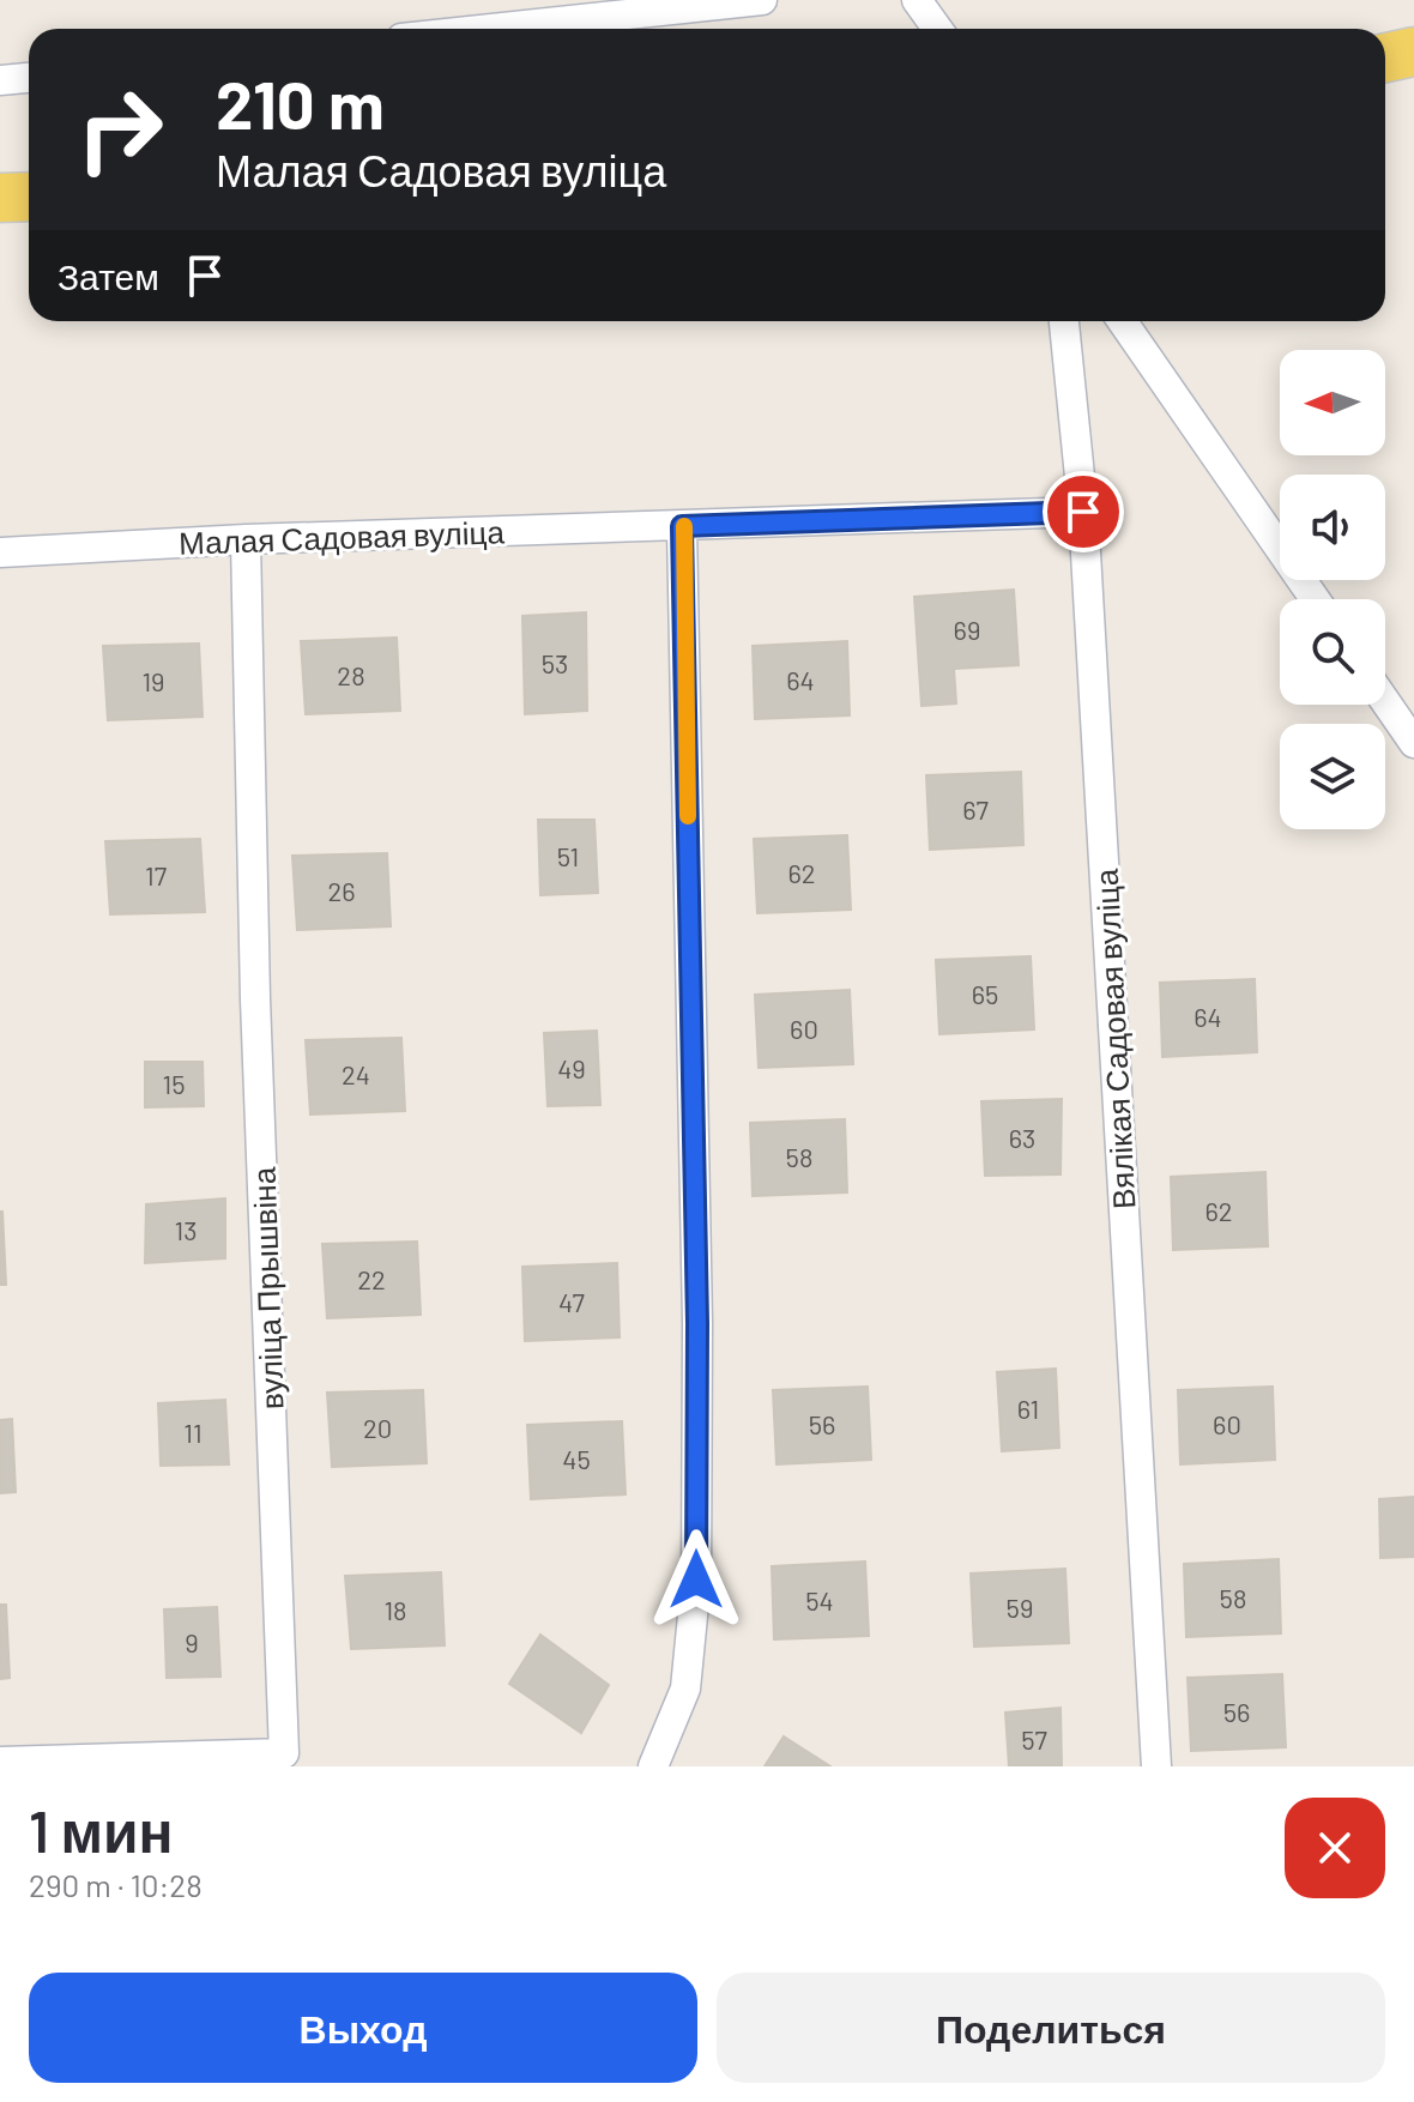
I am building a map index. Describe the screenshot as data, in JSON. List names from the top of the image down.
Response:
{
  "streets": {
    "street": ["Малая Садовая вуліца", "Вялікая Садовая вуліца", "вуліца Прышвіна"]
  },
  "crossings": [
    ["Малая Садовая вуліца", "Вялікая Садовая вуліца"],
    ["Малая Садовая вуліца", "вуліца Прышвіна"]
  ],
  "house_numbers": [
    "69",
    "53",
    "28",
    "64",
    "19",
    "67",
    "51",
    "62",
    "17",
    "26",
    "65",
    "64",
    "60",
    "49",
    "24",
    "15",
    "63",
    "58",
    "62",
    "13",
    "22",
    "47",
    "61",
    "56",
    "60",
    "20",
    "11",
    "45",
    "58",
    "54",
    "59",
    "18",
    "9",
    "56",
    "57"
  ],
  "north": "left",
  "page": {
    "turn": ["210 m", "Малая Садовая вуліца"],
    "then": "Затем",
    "heading": ["1 мин", "290 m · 10:28"],
    "buttons": ["Выход", "Поделиться"]
  }
}
